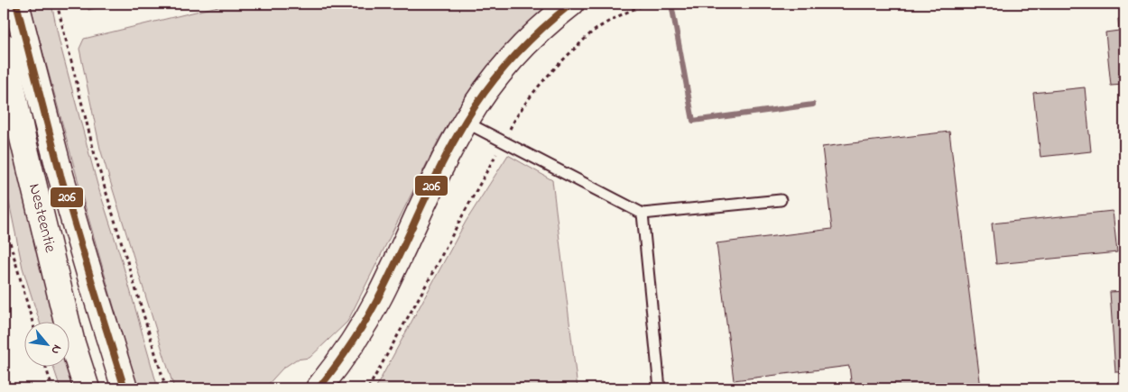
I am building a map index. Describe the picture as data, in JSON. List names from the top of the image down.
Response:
{
  "streets": {
    "main road": ["Nesteentie"]
  },
  "lines": ["transit line 206"],
  "north": "bottom right"
}
